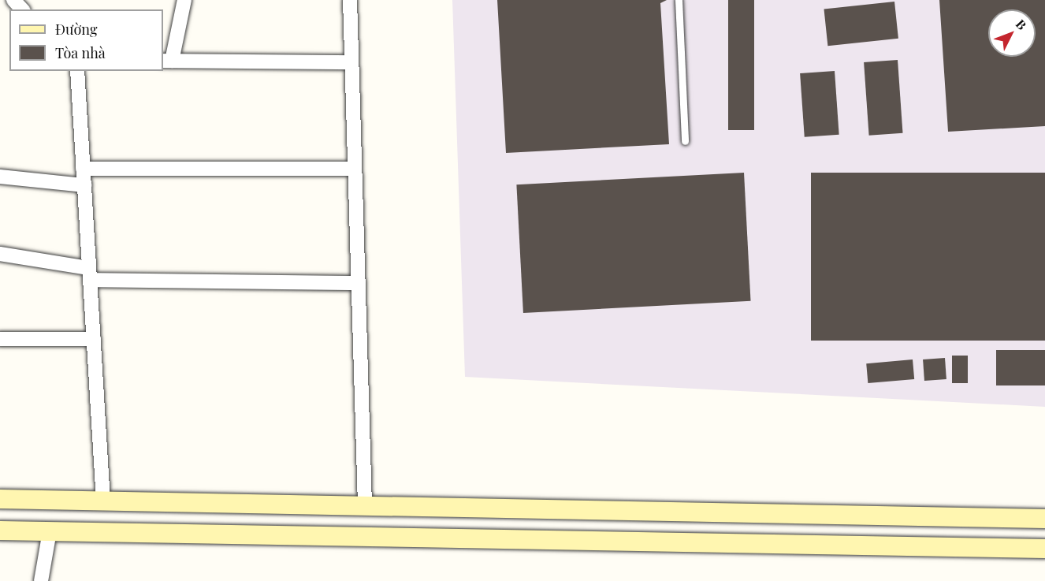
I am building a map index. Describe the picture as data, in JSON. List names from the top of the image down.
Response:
{
  "legend": ["Đường", "Tòa nhà"],
  "north": "top right"
}
